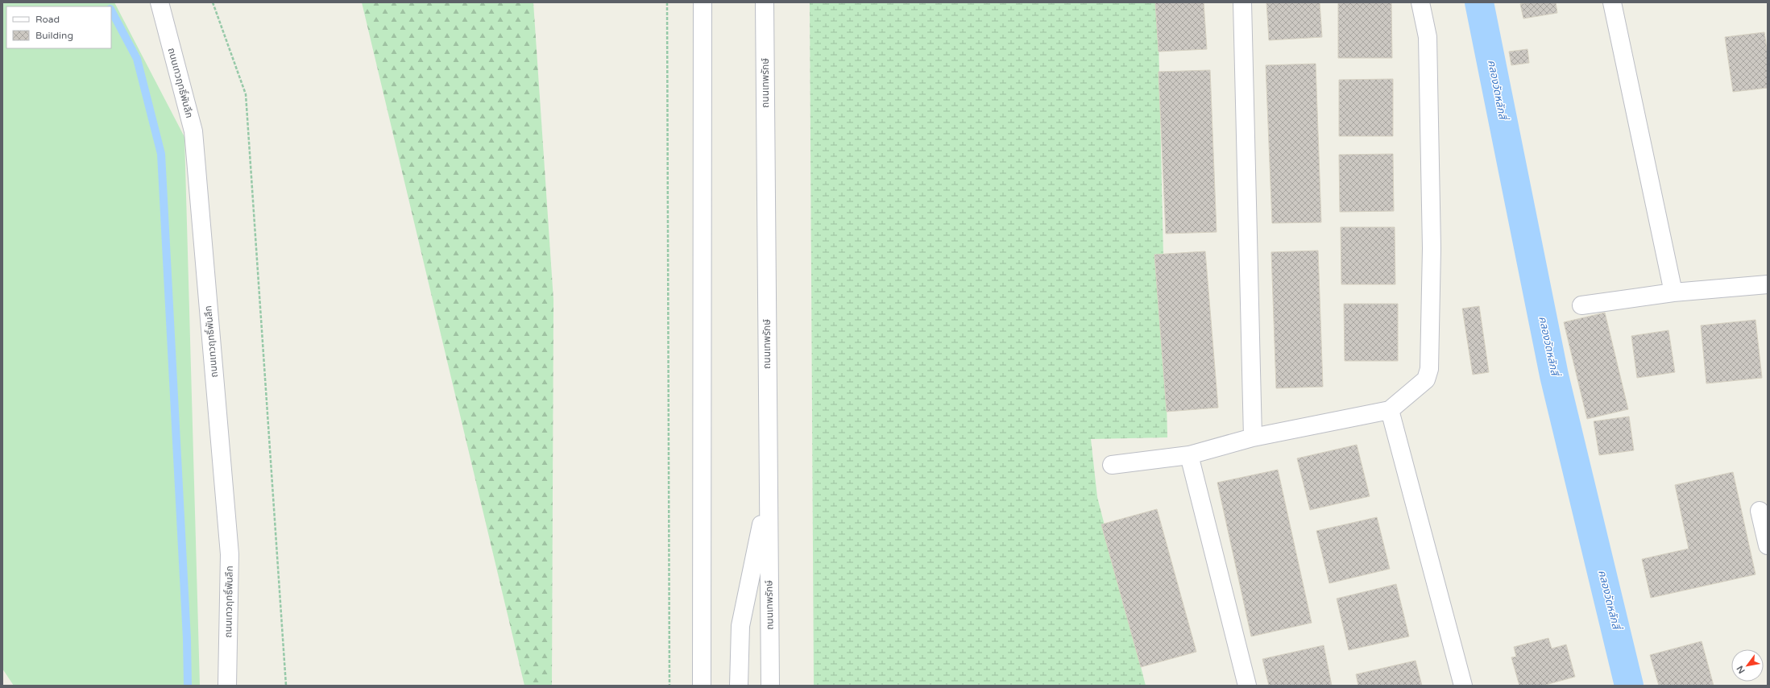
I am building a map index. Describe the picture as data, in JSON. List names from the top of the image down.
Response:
{
  "streets": {
    "street": ["ถนนเทวฤทธิ์พันลึก", "ถนนเทพรักษ์"]
  },
  "water": ["คลองวัดหลักสี่"],
  "legend": ["Road", "Building"],
  "north": "bottom left"
}
